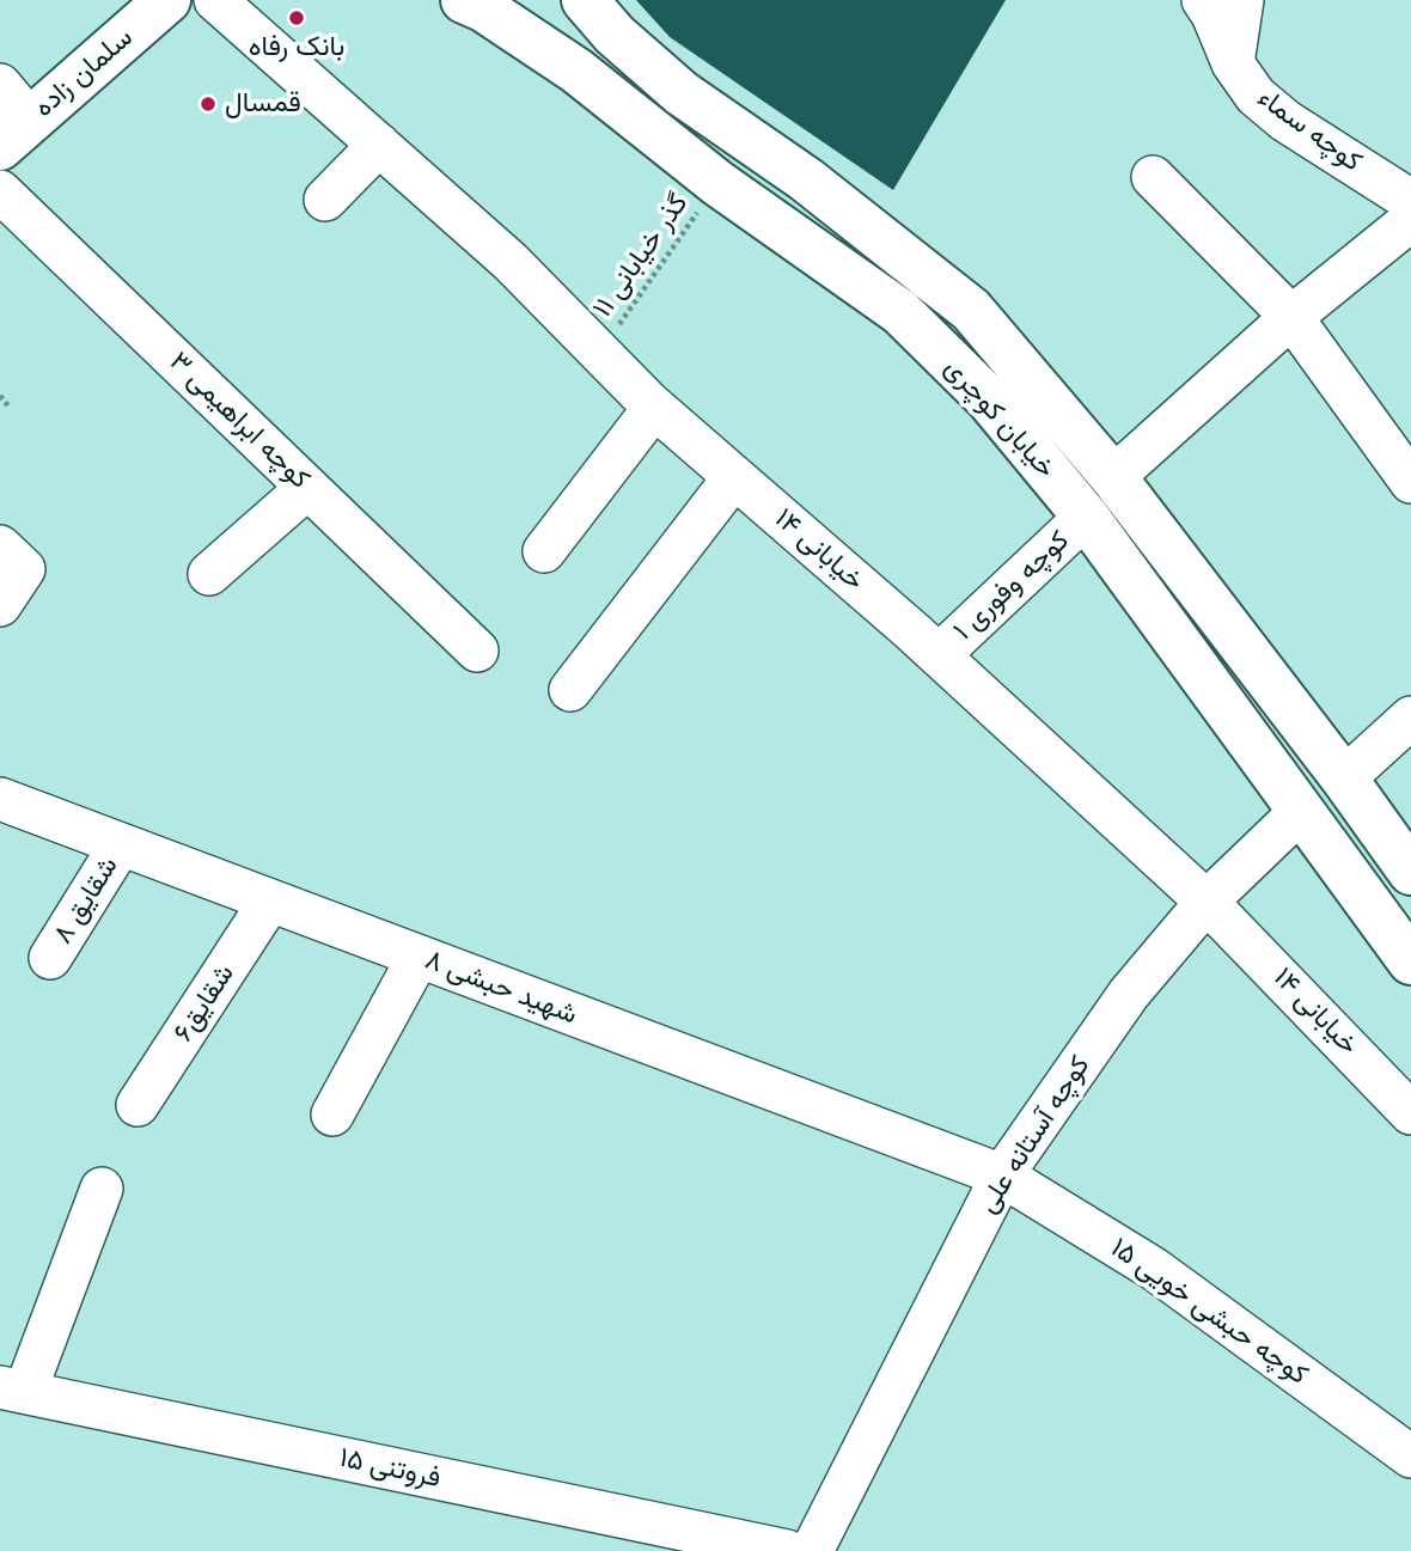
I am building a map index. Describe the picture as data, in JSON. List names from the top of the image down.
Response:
{
  "streets": {
    "main road": ["سلمان زاده", "خیابان کوچری"],
    "street": [
      "کوچه سماء",
      "کوچه ابراهیمی ۳",
      "خیابانی ۱۴",
      "کوچه وفوری ۱",
      "شقایق ۸",
      "شهید حبشی ۸",
      "شقایق۶",
      "کوچه آستانه علی",
      "کوچه حبشی خویی ۱۵",
      "فروتنی ۱۵"
    ],
    "path": ["گذر خیابانی ۱۱"]
  },
  "crossings": [
    ["گذر خیابانی ۱۱", "خیابان کوچری"],
    ["گذر خیابانی ۱۱", "خیابانی ۱۴"],
    ["خیابان کوچری", "کوچه وفوری ۱"],
    ["خیابان کوچری", "کوچه آستانه علی"],
    ["خیابانی ۱۴", "کوچه وفوری ۱"],
    ["خیابانی ۱۴", "کوچه آستانه علی"],
    ["شقایق ۸", "شهید حبشی ۸"],
    ["شهید حبشی ۸", "شقایق۶"],
    ["شهید حبشی ۸", "کوچه آستانه علی"],
    ["شهید حبشی ۸", "کوچه حبشی خویی ۱۵"],
    ["کوچه آستانه علی", "کوچه حبشی خویی ۱۵"],
    ["کوچه آستانه علی", "فروتنی ۱۵"]
  ],
  "places": ["بانک رفاه", "قمسال"]
}
